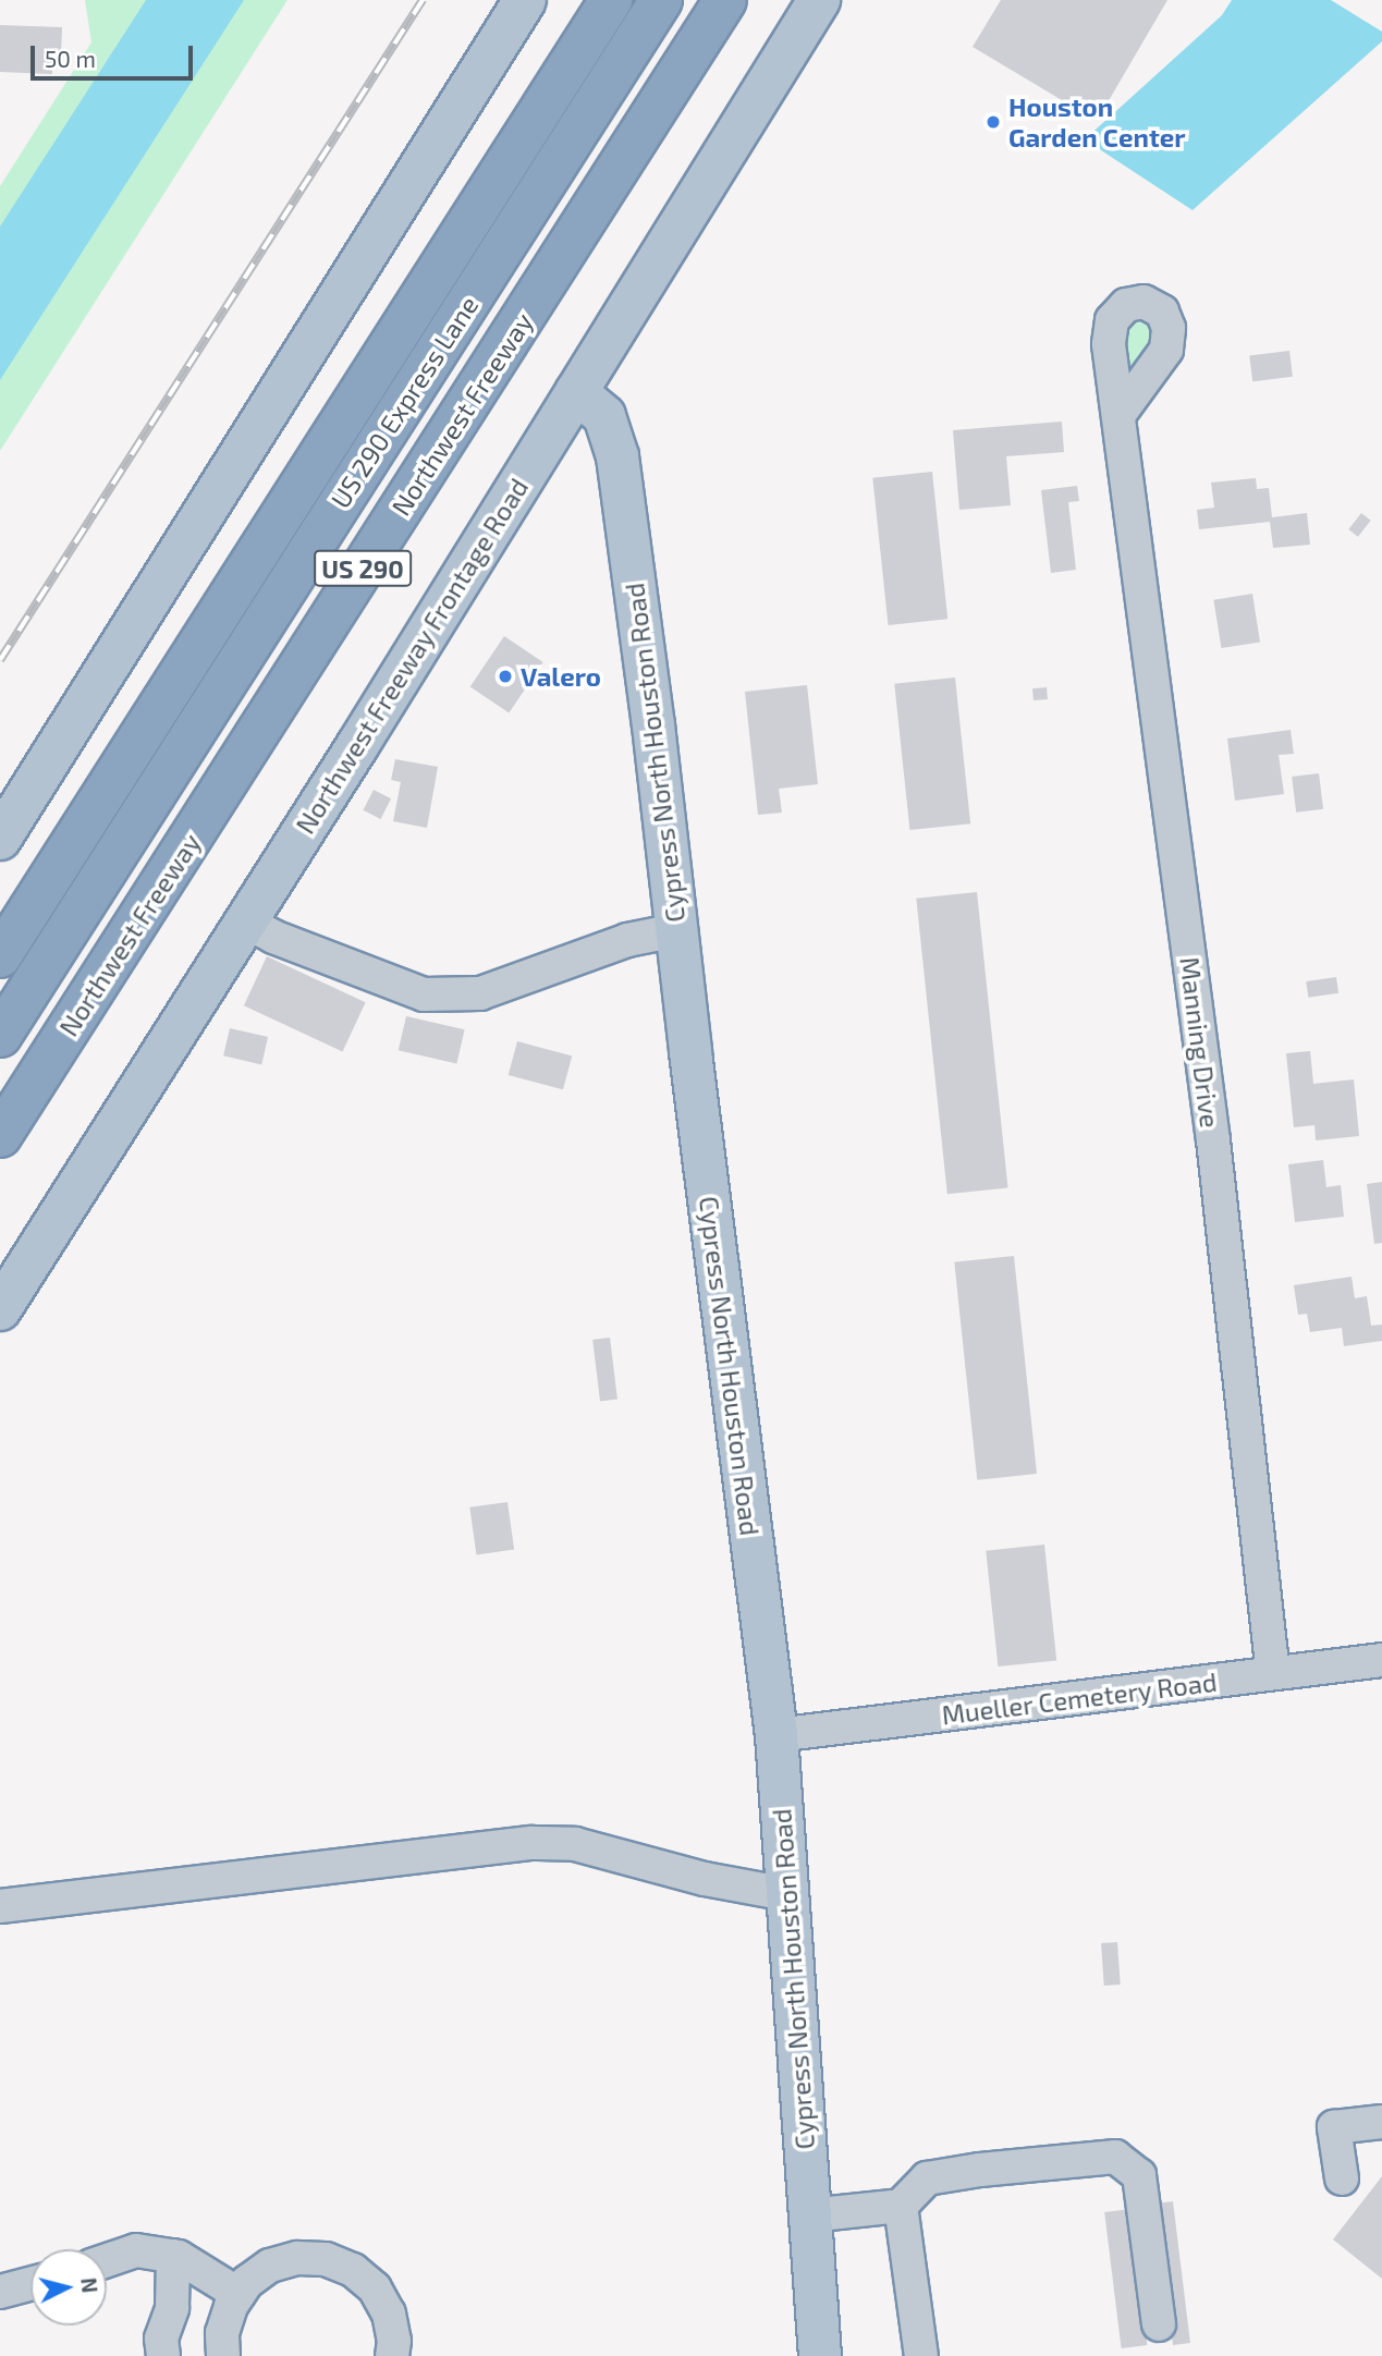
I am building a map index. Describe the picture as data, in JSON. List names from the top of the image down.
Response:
{
  "streets": {
    "highway": ["US 290 Express Lane", "Northwest Freeway", "US 290"],
    "main road": ["Northwest Freeway Frontage Road", "Cypress North Houston Road"],
    "street": ["Manning Drive", "Mueller Cemetery Road"]
  },
  "crossings": [
    ["Northwest Freeway Frontage Road", "Cypress North Houston Road"],
    ["Cypress North Houston Road", "Mueller Cemetery Road"],
    ["Manning Drive", "Mueller Cemetery Road"]
  ],
  "places": ["Houston Garden Center", "Valero"],
  "scale_bar": "50 m",
  "north": "right"
}
